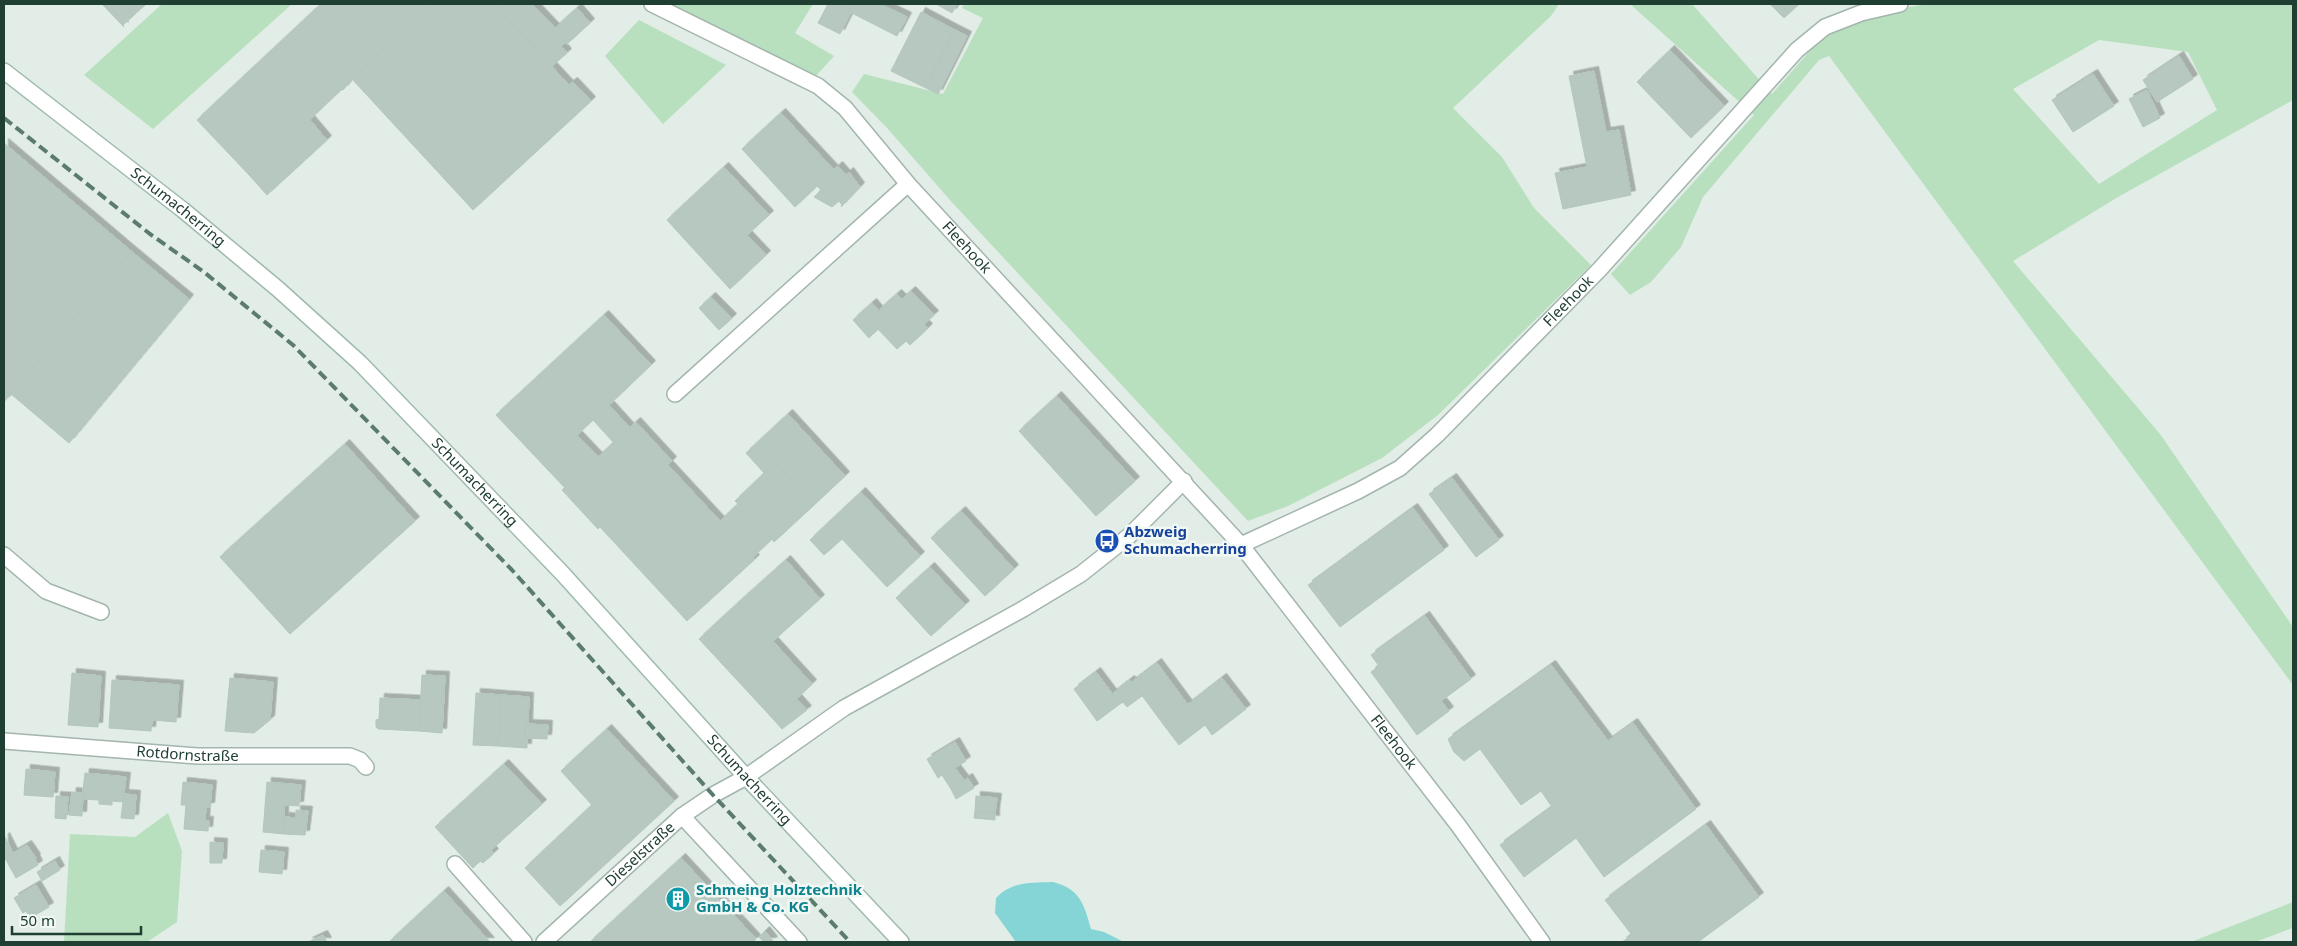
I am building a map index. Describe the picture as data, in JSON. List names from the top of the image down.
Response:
{
  "streets": {
    "street": [
      "Schumacherring",
      "Fleehook",
      "Rotdornstraße",
      "Dieselstraße"
    ]
  },
  "crossings": [
    ["Schumacherring", "Dieselstraße"],
    ["Fleehook", "Dieselstraße"]
  ],
  "places": {
    "bus stop": ["Abzweig Schumacherring"],
    "building": ["Schmeing Holztechnik GmbH & Co. KG"]
  },
  "scale_bar": "50 m"
}
